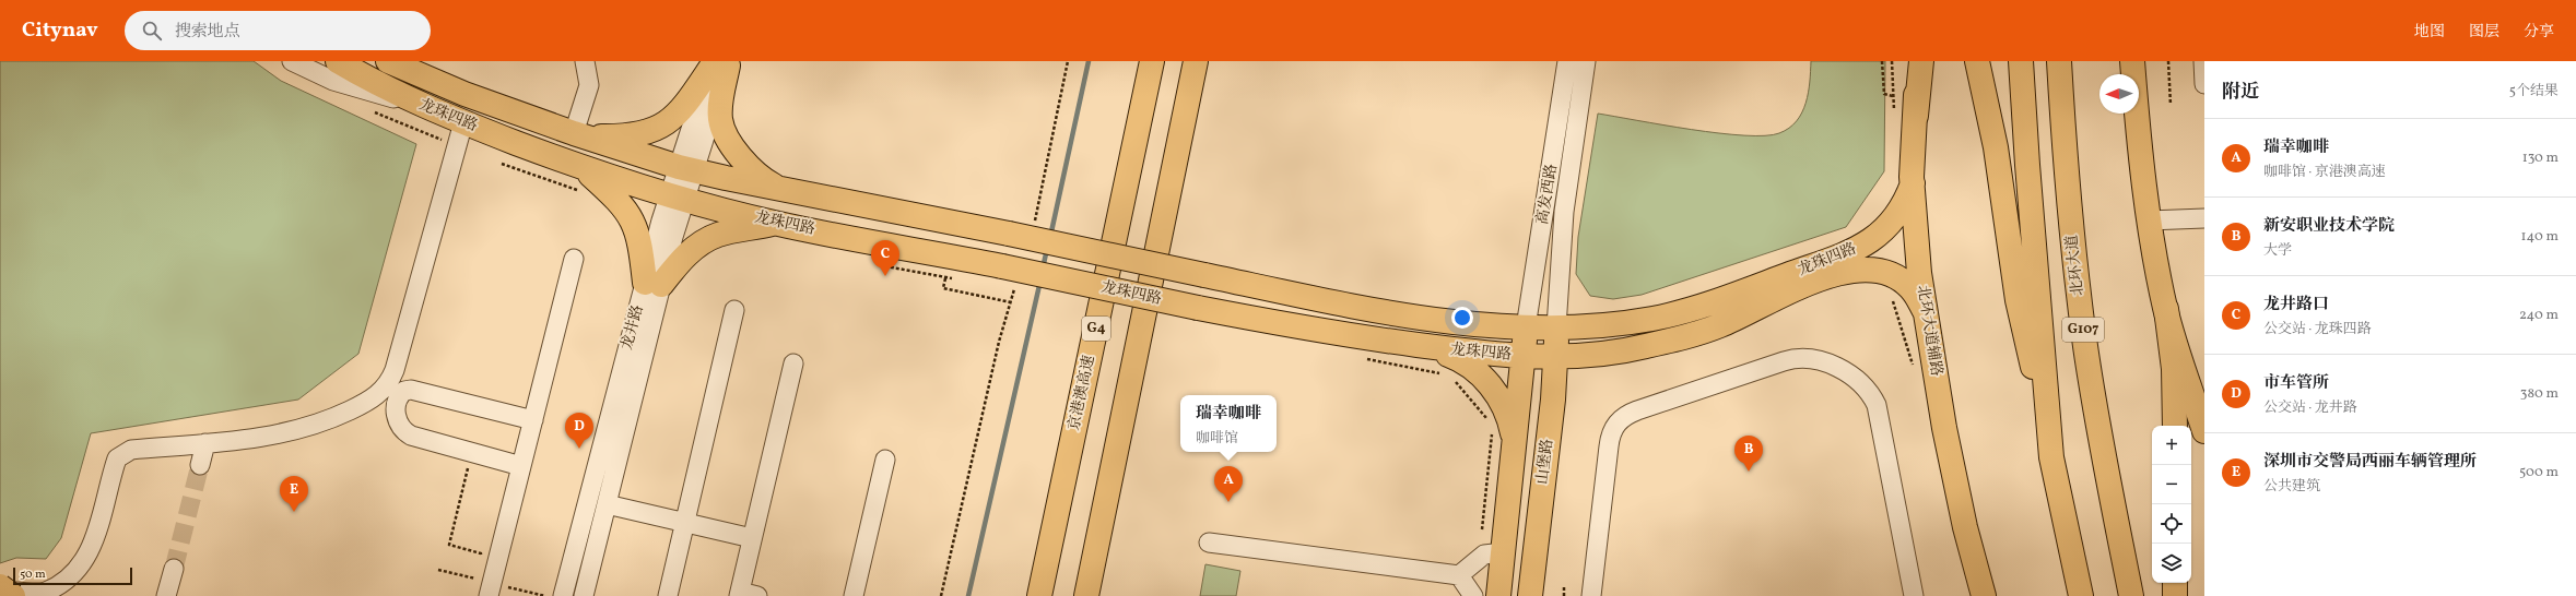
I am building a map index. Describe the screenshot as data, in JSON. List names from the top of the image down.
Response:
{
  "streets": {
    "main road": [
      "龙珠四路",
      "北环大道",
      "G4",
      "G107",
      "北环大道辅路",
      "京港澳高速",
      "山堡路"
    ],
    "street": ["高发西路", "龙井路"]
  },
  "crossings": [
    ["龙珠四路", "高发西路"],
    ["龙珠四路", "龙井路"],
    ["龙珠四路", "北环大道辅路"],
    ["龙珠四路", "山堡路"],
    ["高发西路", "山堡路"]
  ],
  "scale_bar": "50 m",
  "north": "left",
  "page": {
    "header": "Citynav",
    "search": "搜索地点",
    "nav": ["地图", "图层", "分享"],
    "heading": ["附近", "5个结果"],
    "list": [
      {
        "mark": "A",
        "name": "瑞幸咖啡",
        "note": "咖啡馆 · 京港澳高速",
        "value": "130 m"
      },
      {
        "mark": "B",
        "name": "新安职业技术学院",
        "note": "大学",
        "value": "140 m"
      },
      {
        "mark": "C",
        "name": "龙井路口",
        "note": "公交站 · 龙珠四路",
        "value": "240 m"
      },
      {
        "mark": "D",
        "name": "市车管所",
        "note": "公交站 · 龙井路",
        "value": "380 m"
      },
      {
        "mark": "E",
        "name": "深圳市交警局西丽车辆管理所",
        "note": "公共建筑",
        "value": "500 m"
      }
    ],
    "pins": [
      "C",
      "D",
      "B",
      "A",
      "E"
    ],
    "popup": ["瑞幸咖啡", "咖啡馆"],
    "map_buttons": ["+", "−"],
    "scale": "50 m"
  }
}
